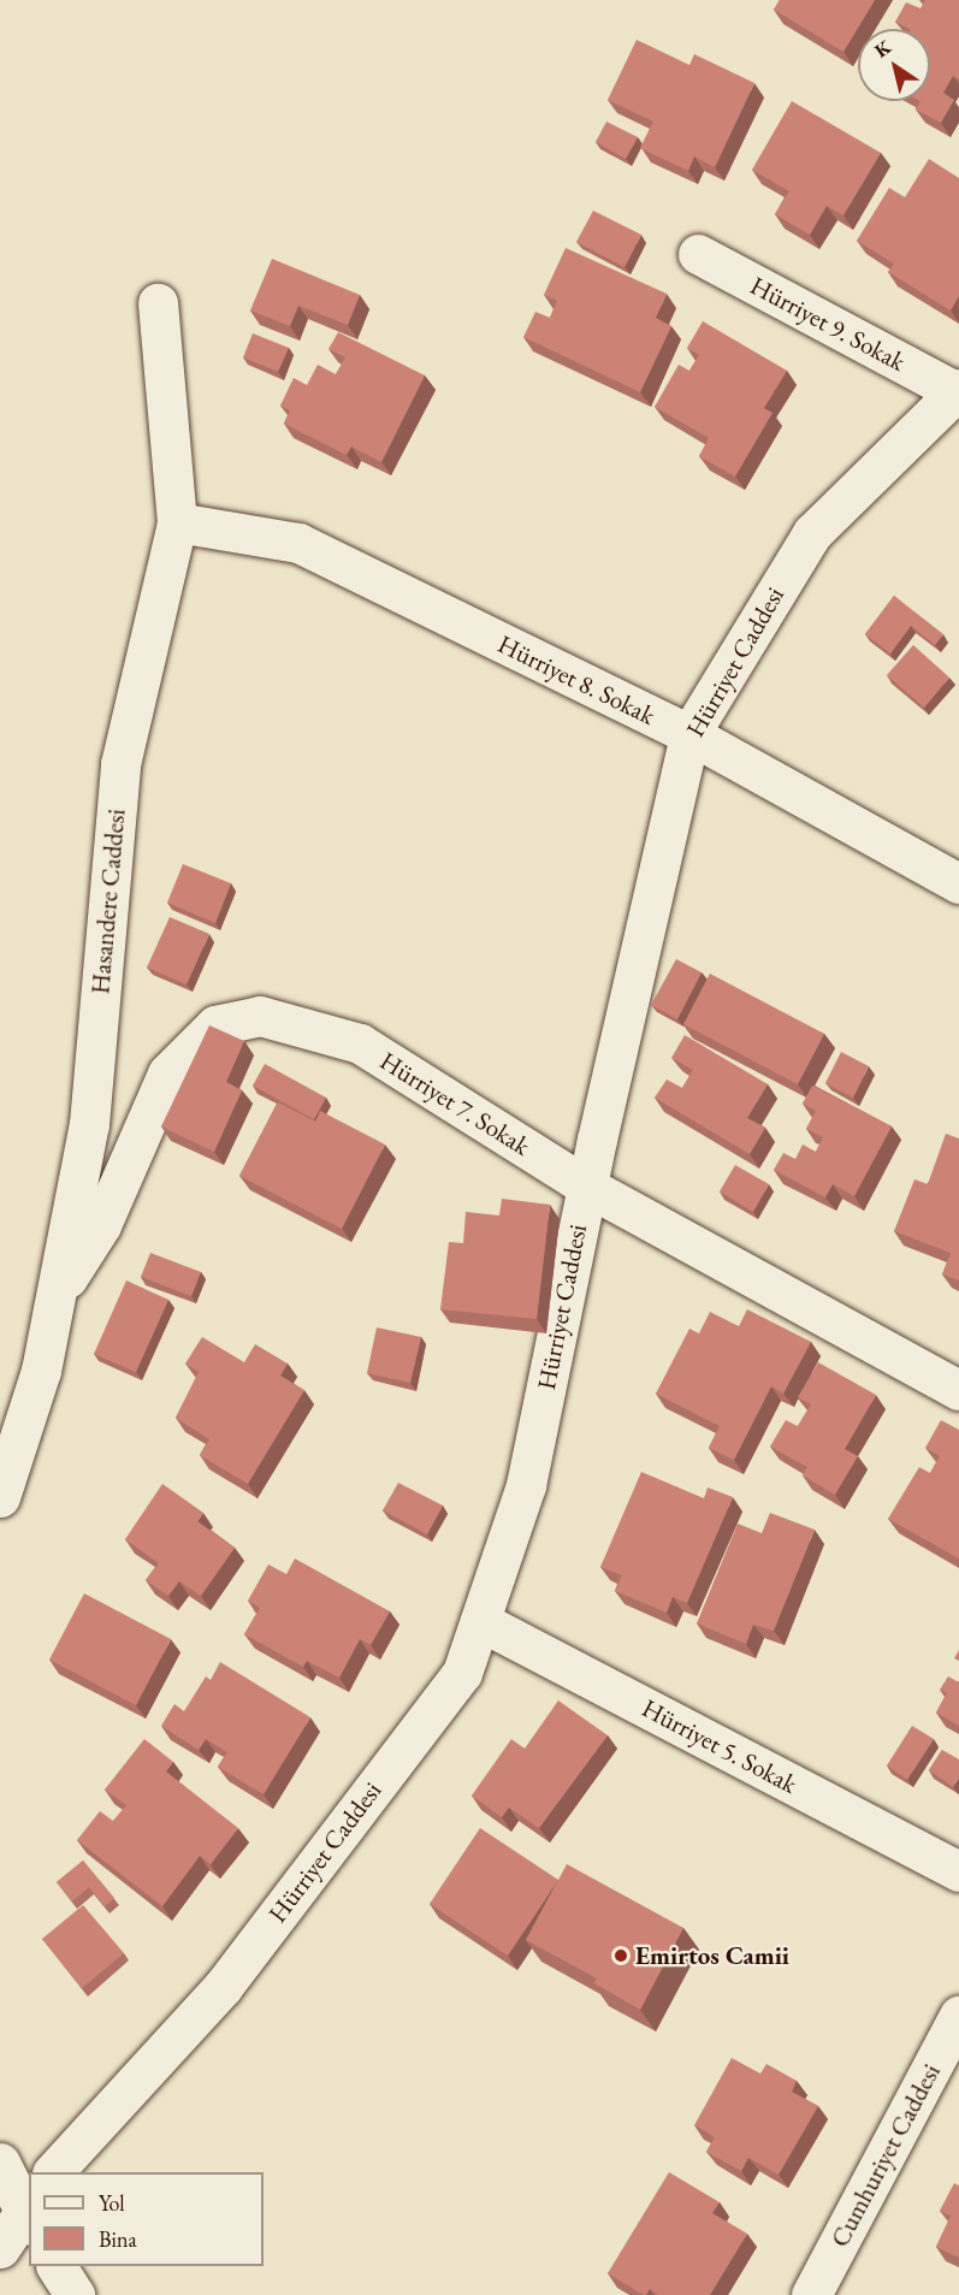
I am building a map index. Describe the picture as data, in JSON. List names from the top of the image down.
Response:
{
  "streets": {
    "street": [
      "Hürriyet 9. Sokak",
      "Hürriyet Caddesi",
      "Hürriyet 8. Sokak",
      "Hasandere Caddesi",
      "Hürriyet 7. Sokak",
      "Hürriyet 5. Sokak",
      "Cumhuriyet Caddesi"
    ]
  },
  "crossings": [
    ["Hürriyet 9. Sokak", "Hürriyet Caddesi"],
    ["Hürriyet Caddesi", "Hürriyet 8. Sokak"],
    ["Hürriyet Caddesi", "Hürriyet 7. Sokak"],
    ["Hürriyet Caddesi", "Hürriyet 5. Sokak"],
    ["Hürriyet 8. Sokak", "Hasandere Caddesi"],
    ["Hasandere Caddesi", "Hürriyet 7. Sokak"]
  ],
  "places": ["Emirtos Camii"],
  "legend": ["Yol", "Bina"],
  "north": "top left"
}
